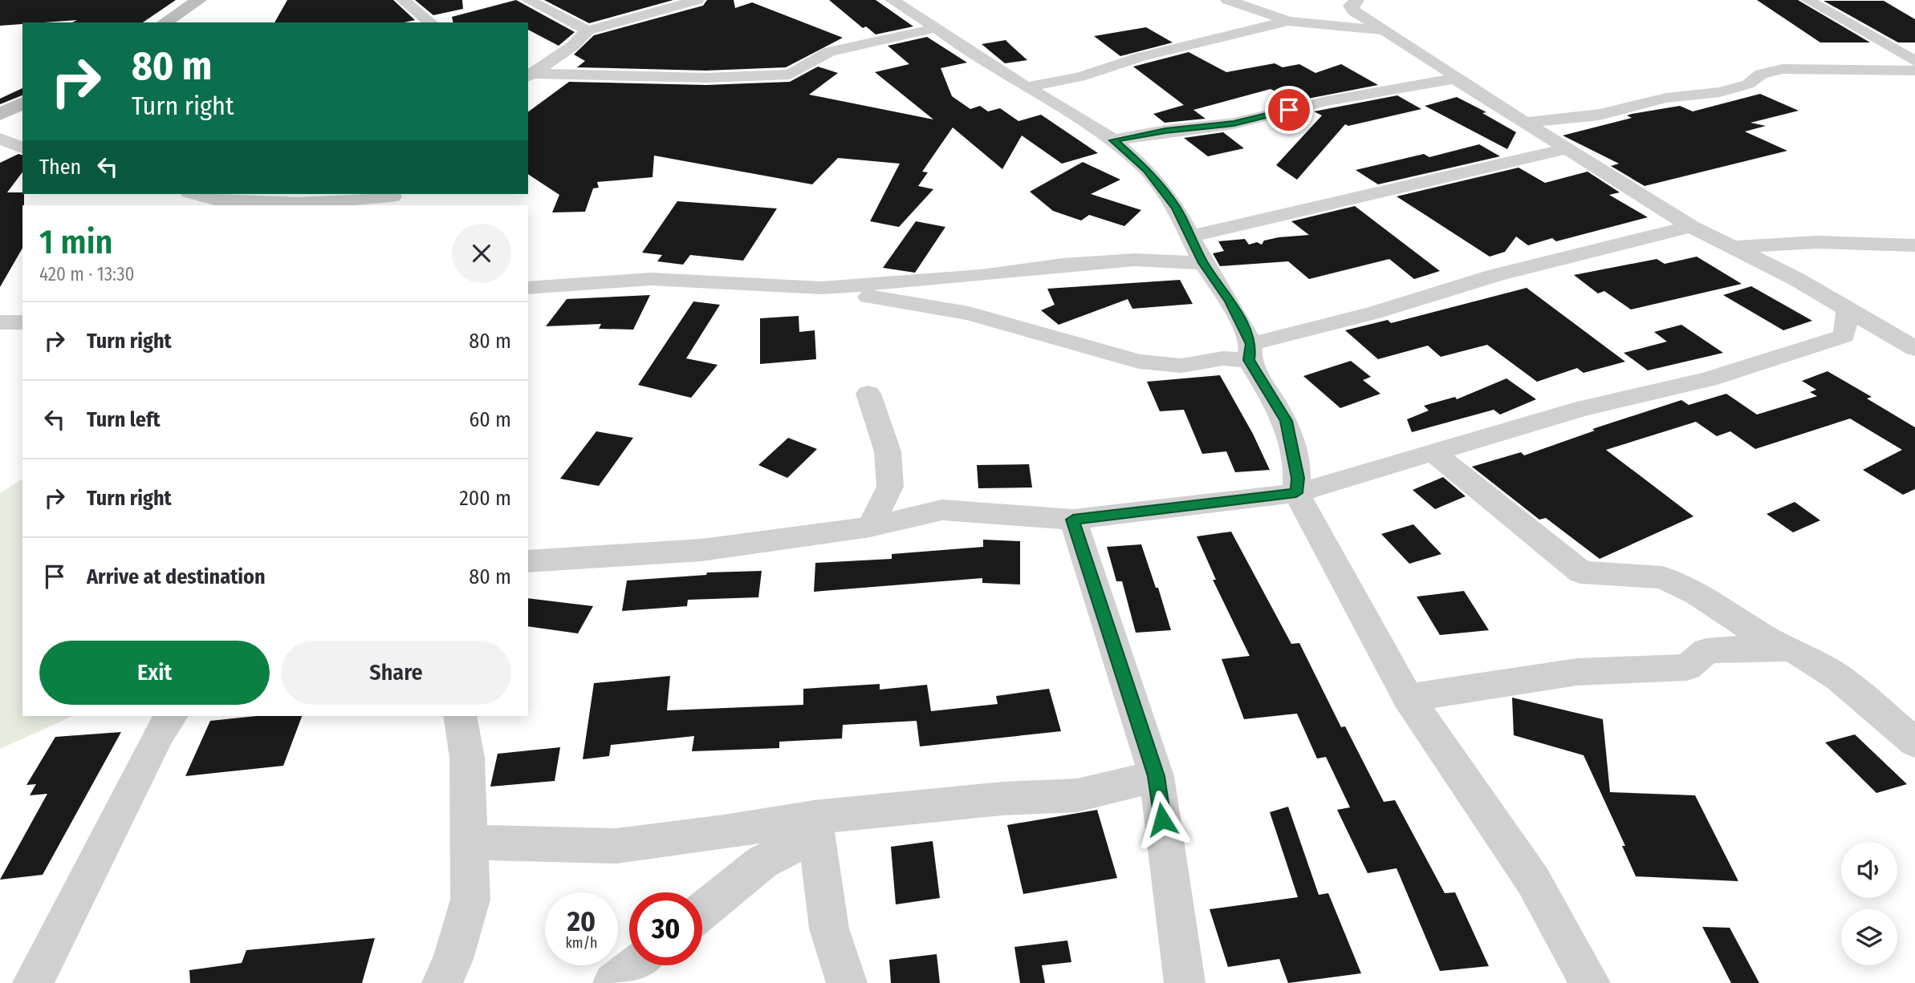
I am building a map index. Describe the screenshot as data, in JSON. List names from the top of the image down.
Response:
{
  "page": {
    "turn": ["80 m", "Turn right"],
    "then": "Then",
    "heading": ["1 min", "420 m · 13:30"],
    "list": [
      {
        "name": "Turn right",
        "value": "80 m"
      },
      {
        "name": "Turn left",
        "value": "60 m"
      },
      {
        "name": "Turn right",
        "value": "200 m"
      },
      {
        "name": "Arrive at destination",
        "value": "80 m"
      }
    ],
    "buttons": ["Exit", "Share"],
    "speed": "20 km/h",
    "limit": "30"
  }
}
